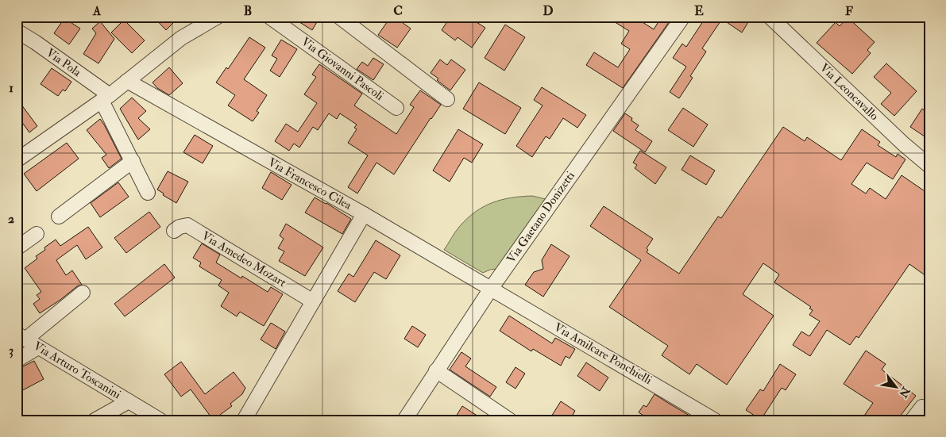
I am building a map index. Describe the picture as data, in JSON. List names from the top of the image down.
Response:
{
  "streets": {
    "street": [
      "Via Pola",
      "Via Giovanni Pascoli",
      "Via Leoncavallo",
      "Via Francesco Cilea",
      "Via Gaetano Donizetti",
      "Via Amedeo Mozart",
      "Via Amilcare Ponchielli",
      "Via Arturo Toscanini"
    ]
  },
  "crossings": [
    ["Via Francesco Cilea", "Via Gaetano Donizetti"],
    ["Via Francesco Cilea", "Via Amilcare Ponchielli"],
    ["Via Gaetano Donizetti", "Via Amilcare Ponchielli"]
  ],
  "north": "bottom right",
  "grid": {
    "columns": [
      "A",
      "B",
      "C",
      "D",
      "E",
      "F"
    ],
    "rows": ["1", "2", "3"]
  }
}
